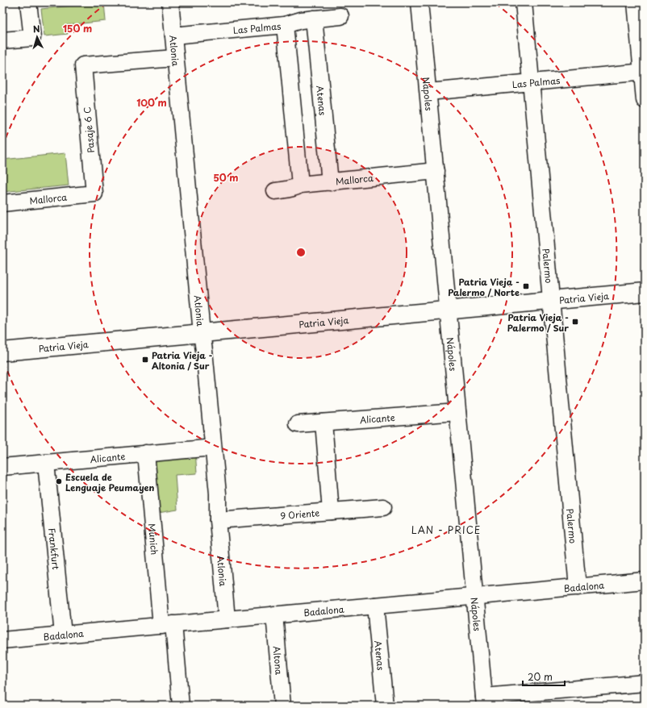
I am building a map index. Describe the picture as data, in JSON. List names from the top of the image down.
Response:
{
  "streets": {
    "street": [
      "Las Palmas",
      "Atlonia",
      "Nápoles",
      "Atenas",
      "Pasaje 6 C",
      "Mallorca",
      "Palermo",
      "Patria Vieja",
      "Alicante",
      "9 Oriente",
      "Múnich",
      "Frankfurt",
      "Badalona",
      "Altona"
    ]
  },
  "crossings": [
    ["Las Palmas", "Atlonia"],
    ["Las Palmas", "Nápoles"],
    ["Las Palmas", "Atenas"],
    ["Las Palmas", "Palermo"],
    ["Atlonia", "Pasaje 6 C"],
    ["Atlonia", "Patria Vieja"],
    ["Atlonia", "Alicante"],
    ["Atlonia", "9 Oriente"],
    ["Atlonia", "Badalona"],
    ["Nápoles", "Mallorca"],
    ["Nápoles", "Patria Vieja"],
    ["Nápoles", "Alicante"],
    ["Nápoles", "Badalona"],
    ["Atenas", "Mallorca"],
    ["Atenas", "Badalona"],
    ["Pasaje 6 C", "Mallorca"],
    ["Palermo", "Patria Vieja"],
    ["Palermo", "Badalona"],
    ["Alicante", "Múnich"],
    ["Alicante", "Frankfurt"],
    ["Múnich", "Badalona"],
    ["Frankfurt", "Badalona"],
    ["Badalona", "Altona"]
  ],
  "districts": ["LAN - PRICE"],
  "places": {
    "transit": ["Patria Vieja - Palermo / Norte", "Patria Vieja - Palermo / Sur", "Patria Vieja - Altonia / Sur"],
    "other": ["Escuela de Lenguaje Peumayen"]
  },
  "scale_bar": "20 m",
  "north": "top",
  "rings": ["150 m", "100 m", "50 m"]
}
